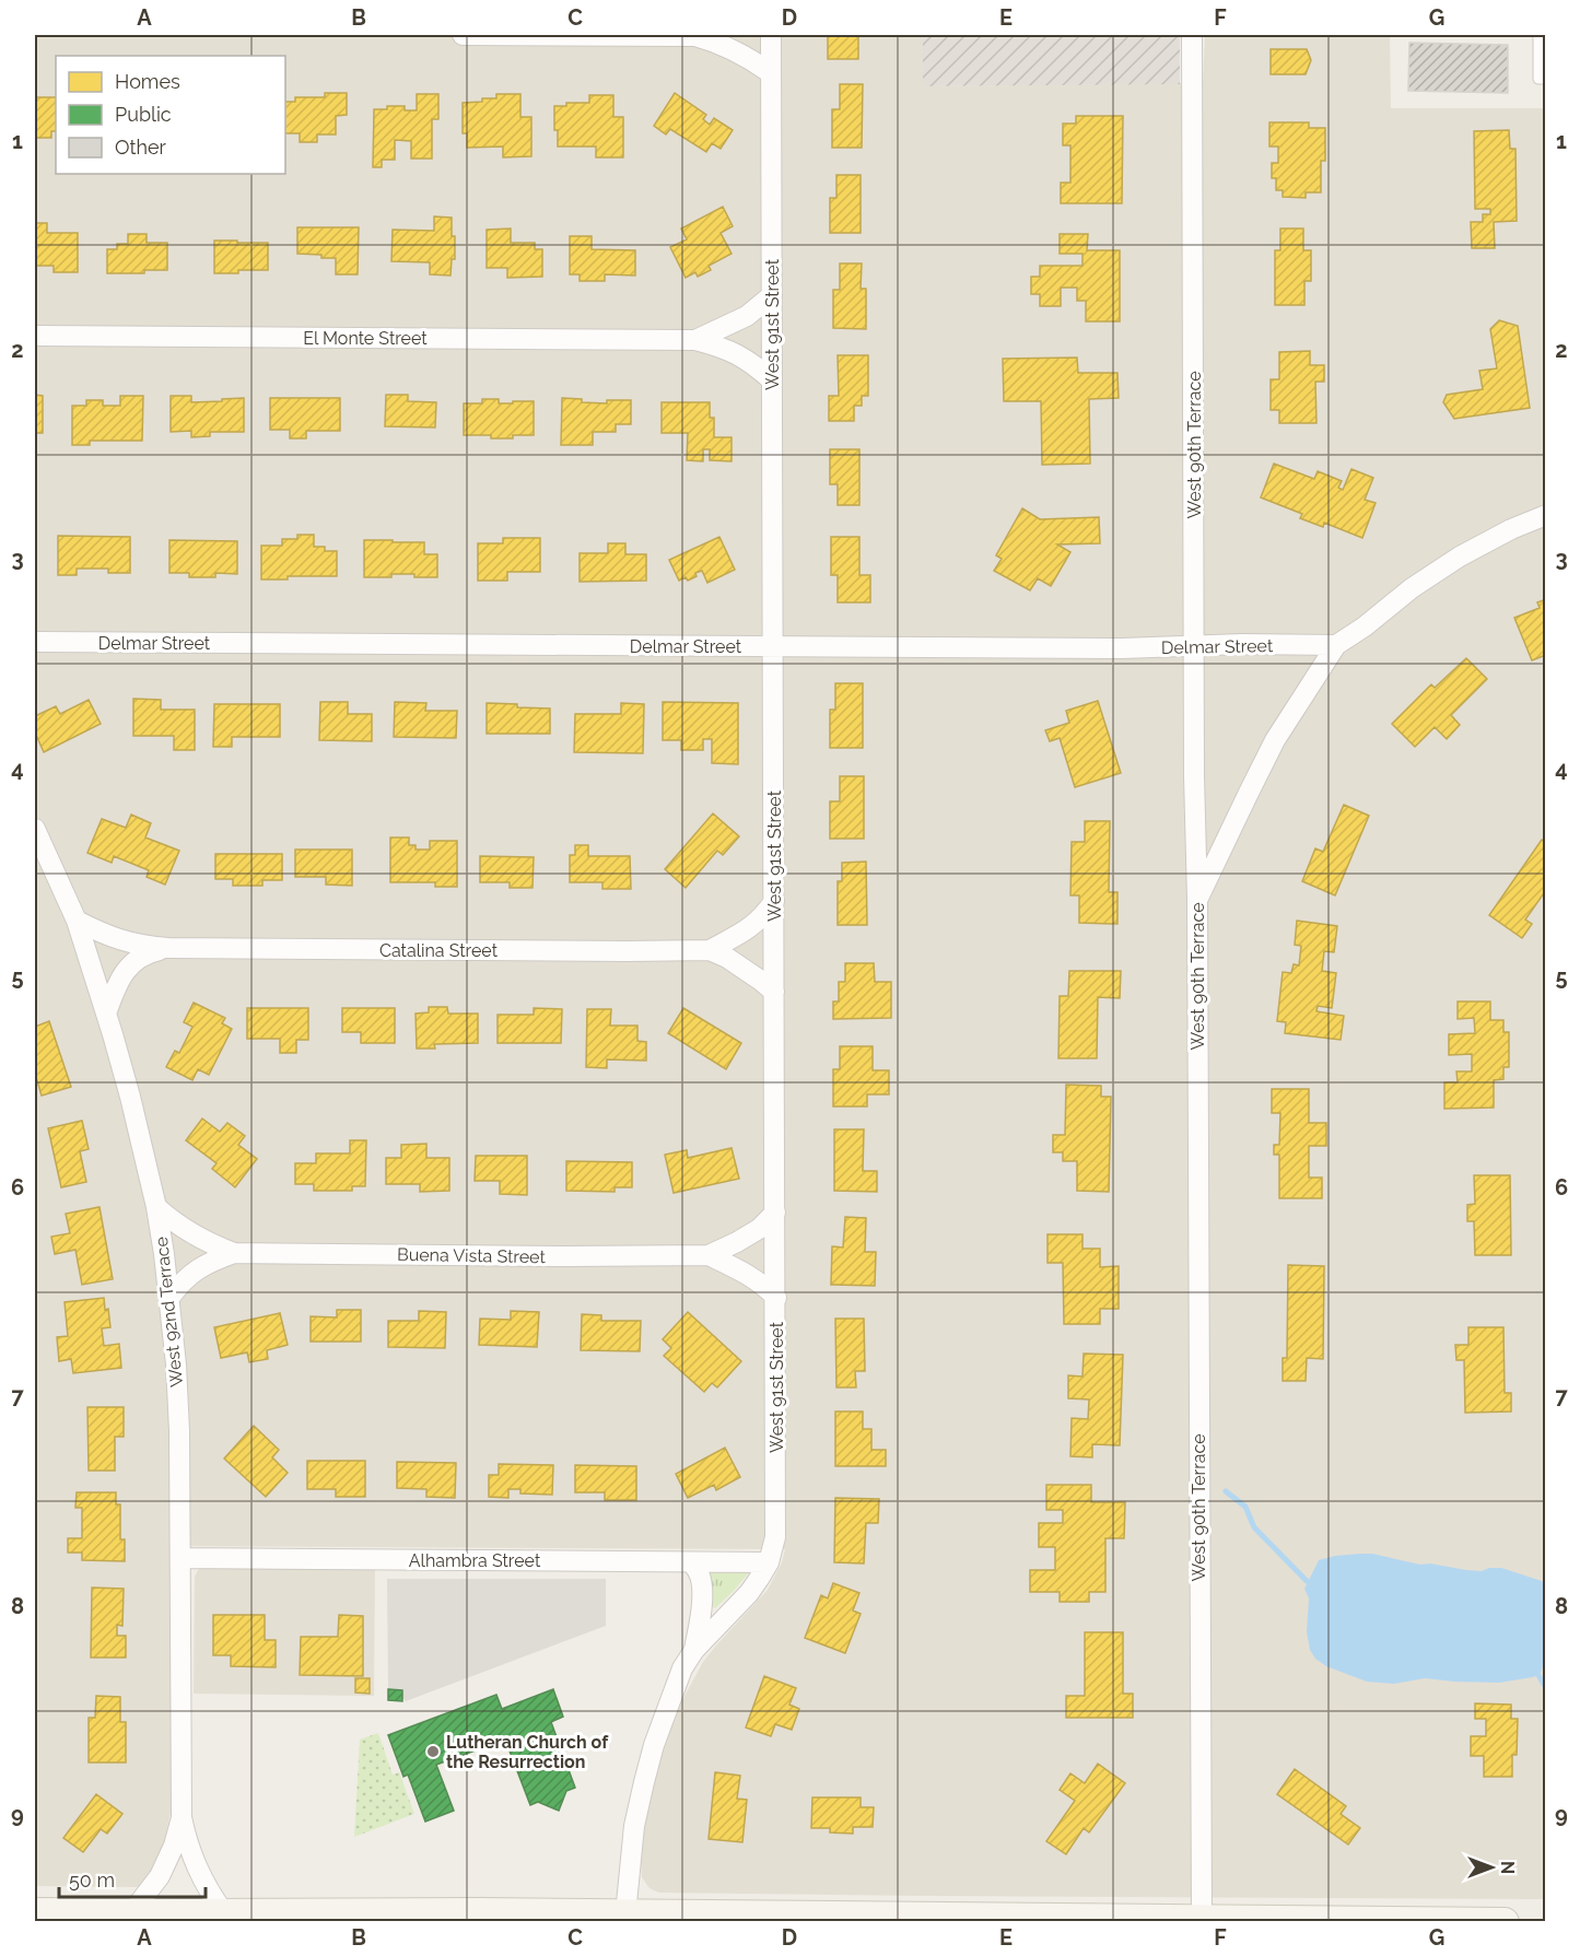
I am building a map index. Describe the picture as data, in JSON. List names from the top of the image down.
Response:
{
  "streets": {
    "street": [
      "West 91st Street",
      "El Monte Street",
      "West 90th Terrace",
      "Delmar Street",
      "Catalina Street",
      "Buena Vista Street",
      "West 92nd Terrace",
      "Alhambra Street"
    ]
  },
  "crossings": [
    ["West 91st Street", "El Monte Street"],
    ["West 91st Street", "Delmar Street"],
    ["West 91st Street", "Catalina Street"],
    ["West 91st Street", "Buena Vista Street"],
    ["West 91st Street", "Alhambra Street"],
    ["West 90th Terrace", "Delmar Street"],
    ["Catalina Street", "West 92nd Terrace"],
    ["Buena Vista Street", "West 92nd Terrace"],
    ["West 92nd Terrace", "Alhambra Street"]
  ],
  "places": ["Lutheran Church of the Resurrection"],
  "legend": ["Homes", "Public", "Other"],
  "scale_bar": "50 m",
  "north": "right",
  "grid": {
    "columns": [
      "A",
      "B",
      "C",
      "D",
      "E",
      "F",
      "G"
    ],
    "rows": [
      "1",
      "2",
      "3",
      "4",
      "5",
      "6",
      "7",
      "8",
      "9"
    ]
  }
}
